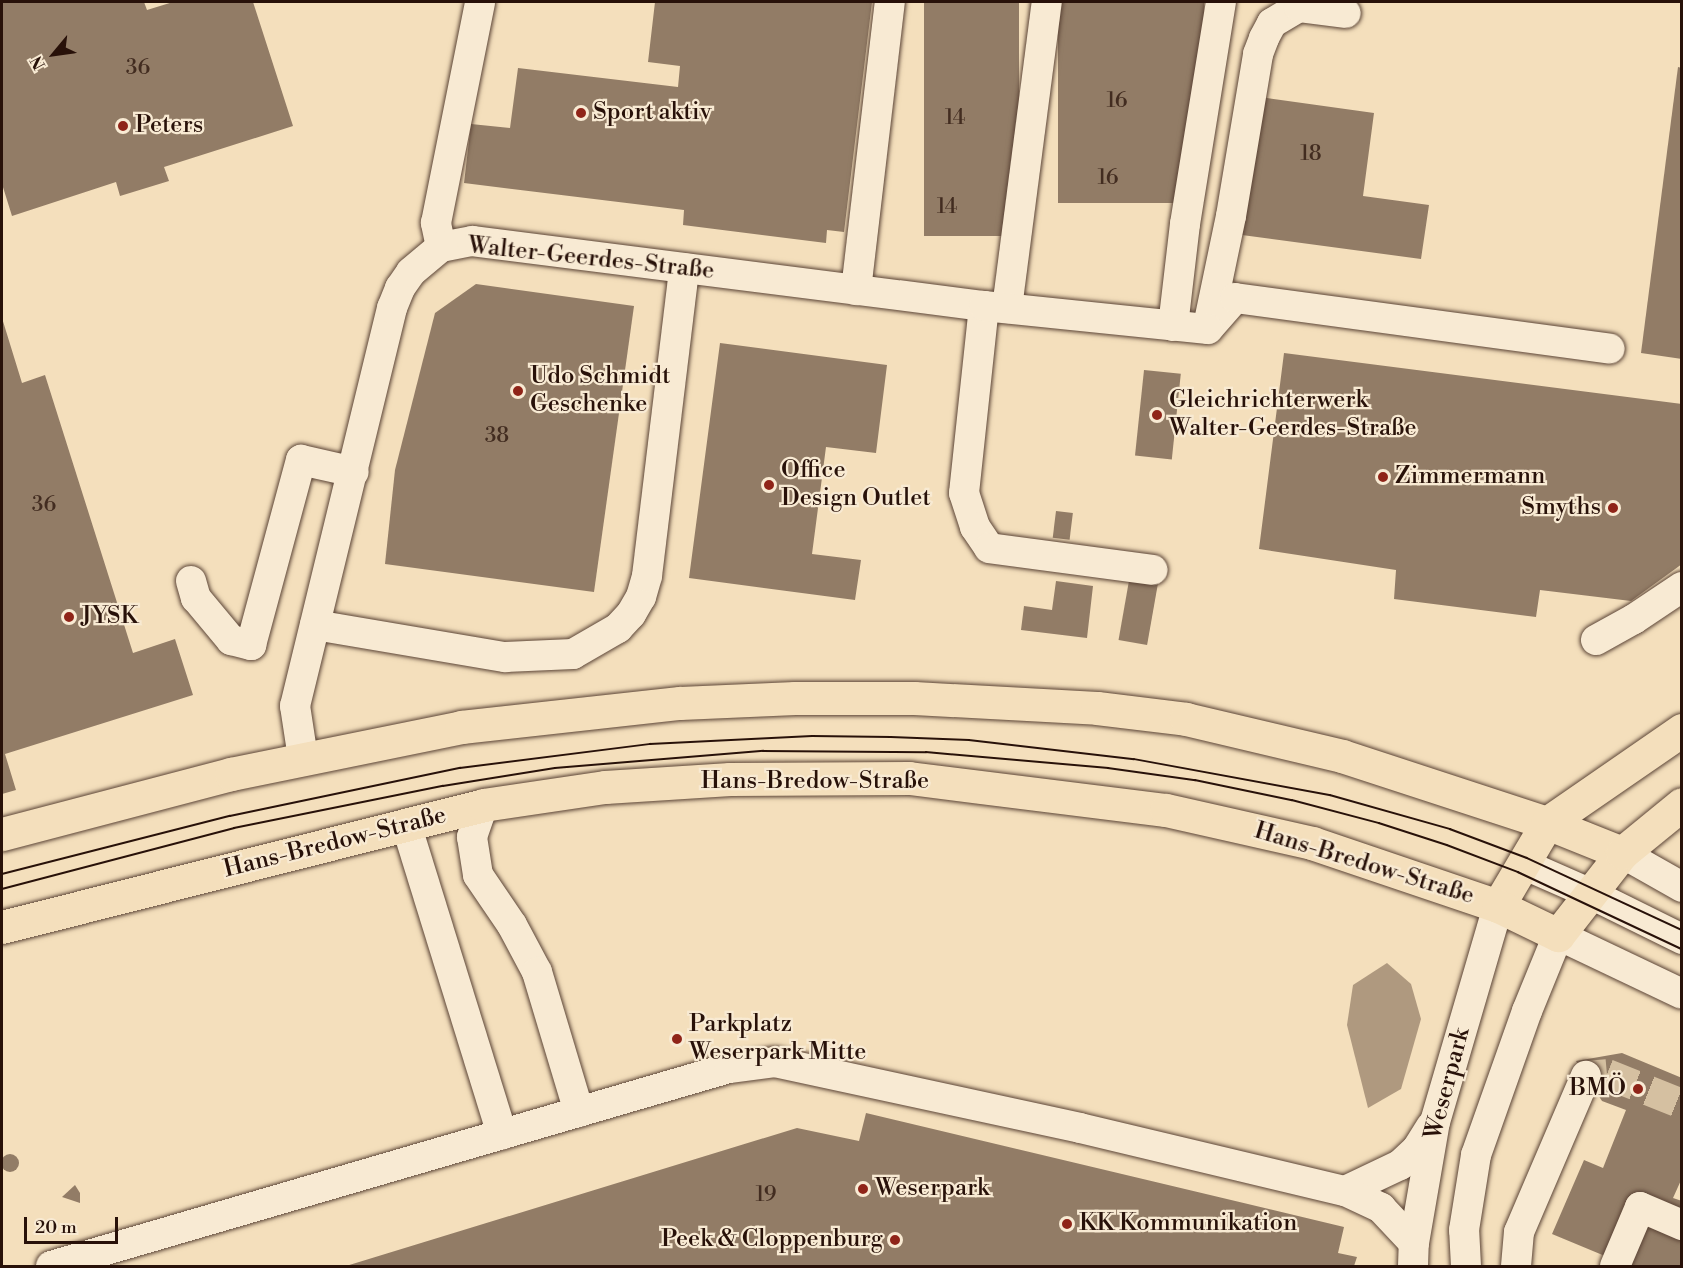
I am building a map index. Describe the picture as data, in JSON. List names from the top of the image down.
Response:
{
  "streets": {
    "main road": ["Hans-Bredow-Straße"],
    "street": ["Walter-Geerdes-Straße", "Weserpark"]
  },
  "crossings": [
    ["Hans-Bredow-Straße", "Weserpark"]
  ],
  "places": [
    "Sport aktiv",
    "Peters",
    "Udo Schmidt Geschenke",
    "Gleichrichterwerk Walter-Geerdes-Straße",
    "Zimmermann",
    "Office Design Outlet",
    "Smyths",
    "JYSK",
    "Parkplatz Weserpark Mitte",
    "BMÖ",
    "Weserpark",
    "KK Kommunikation",
    "Peek & Cloppenburg"
  ],
  "house_numbers": [
    "36",
    "16",
    "14",
    "18",
    "16",
    "14",
    "38",
    "36",
    "19"
  ],
  "scale_bar": "20 m",
  "north": "bottom left"
}
